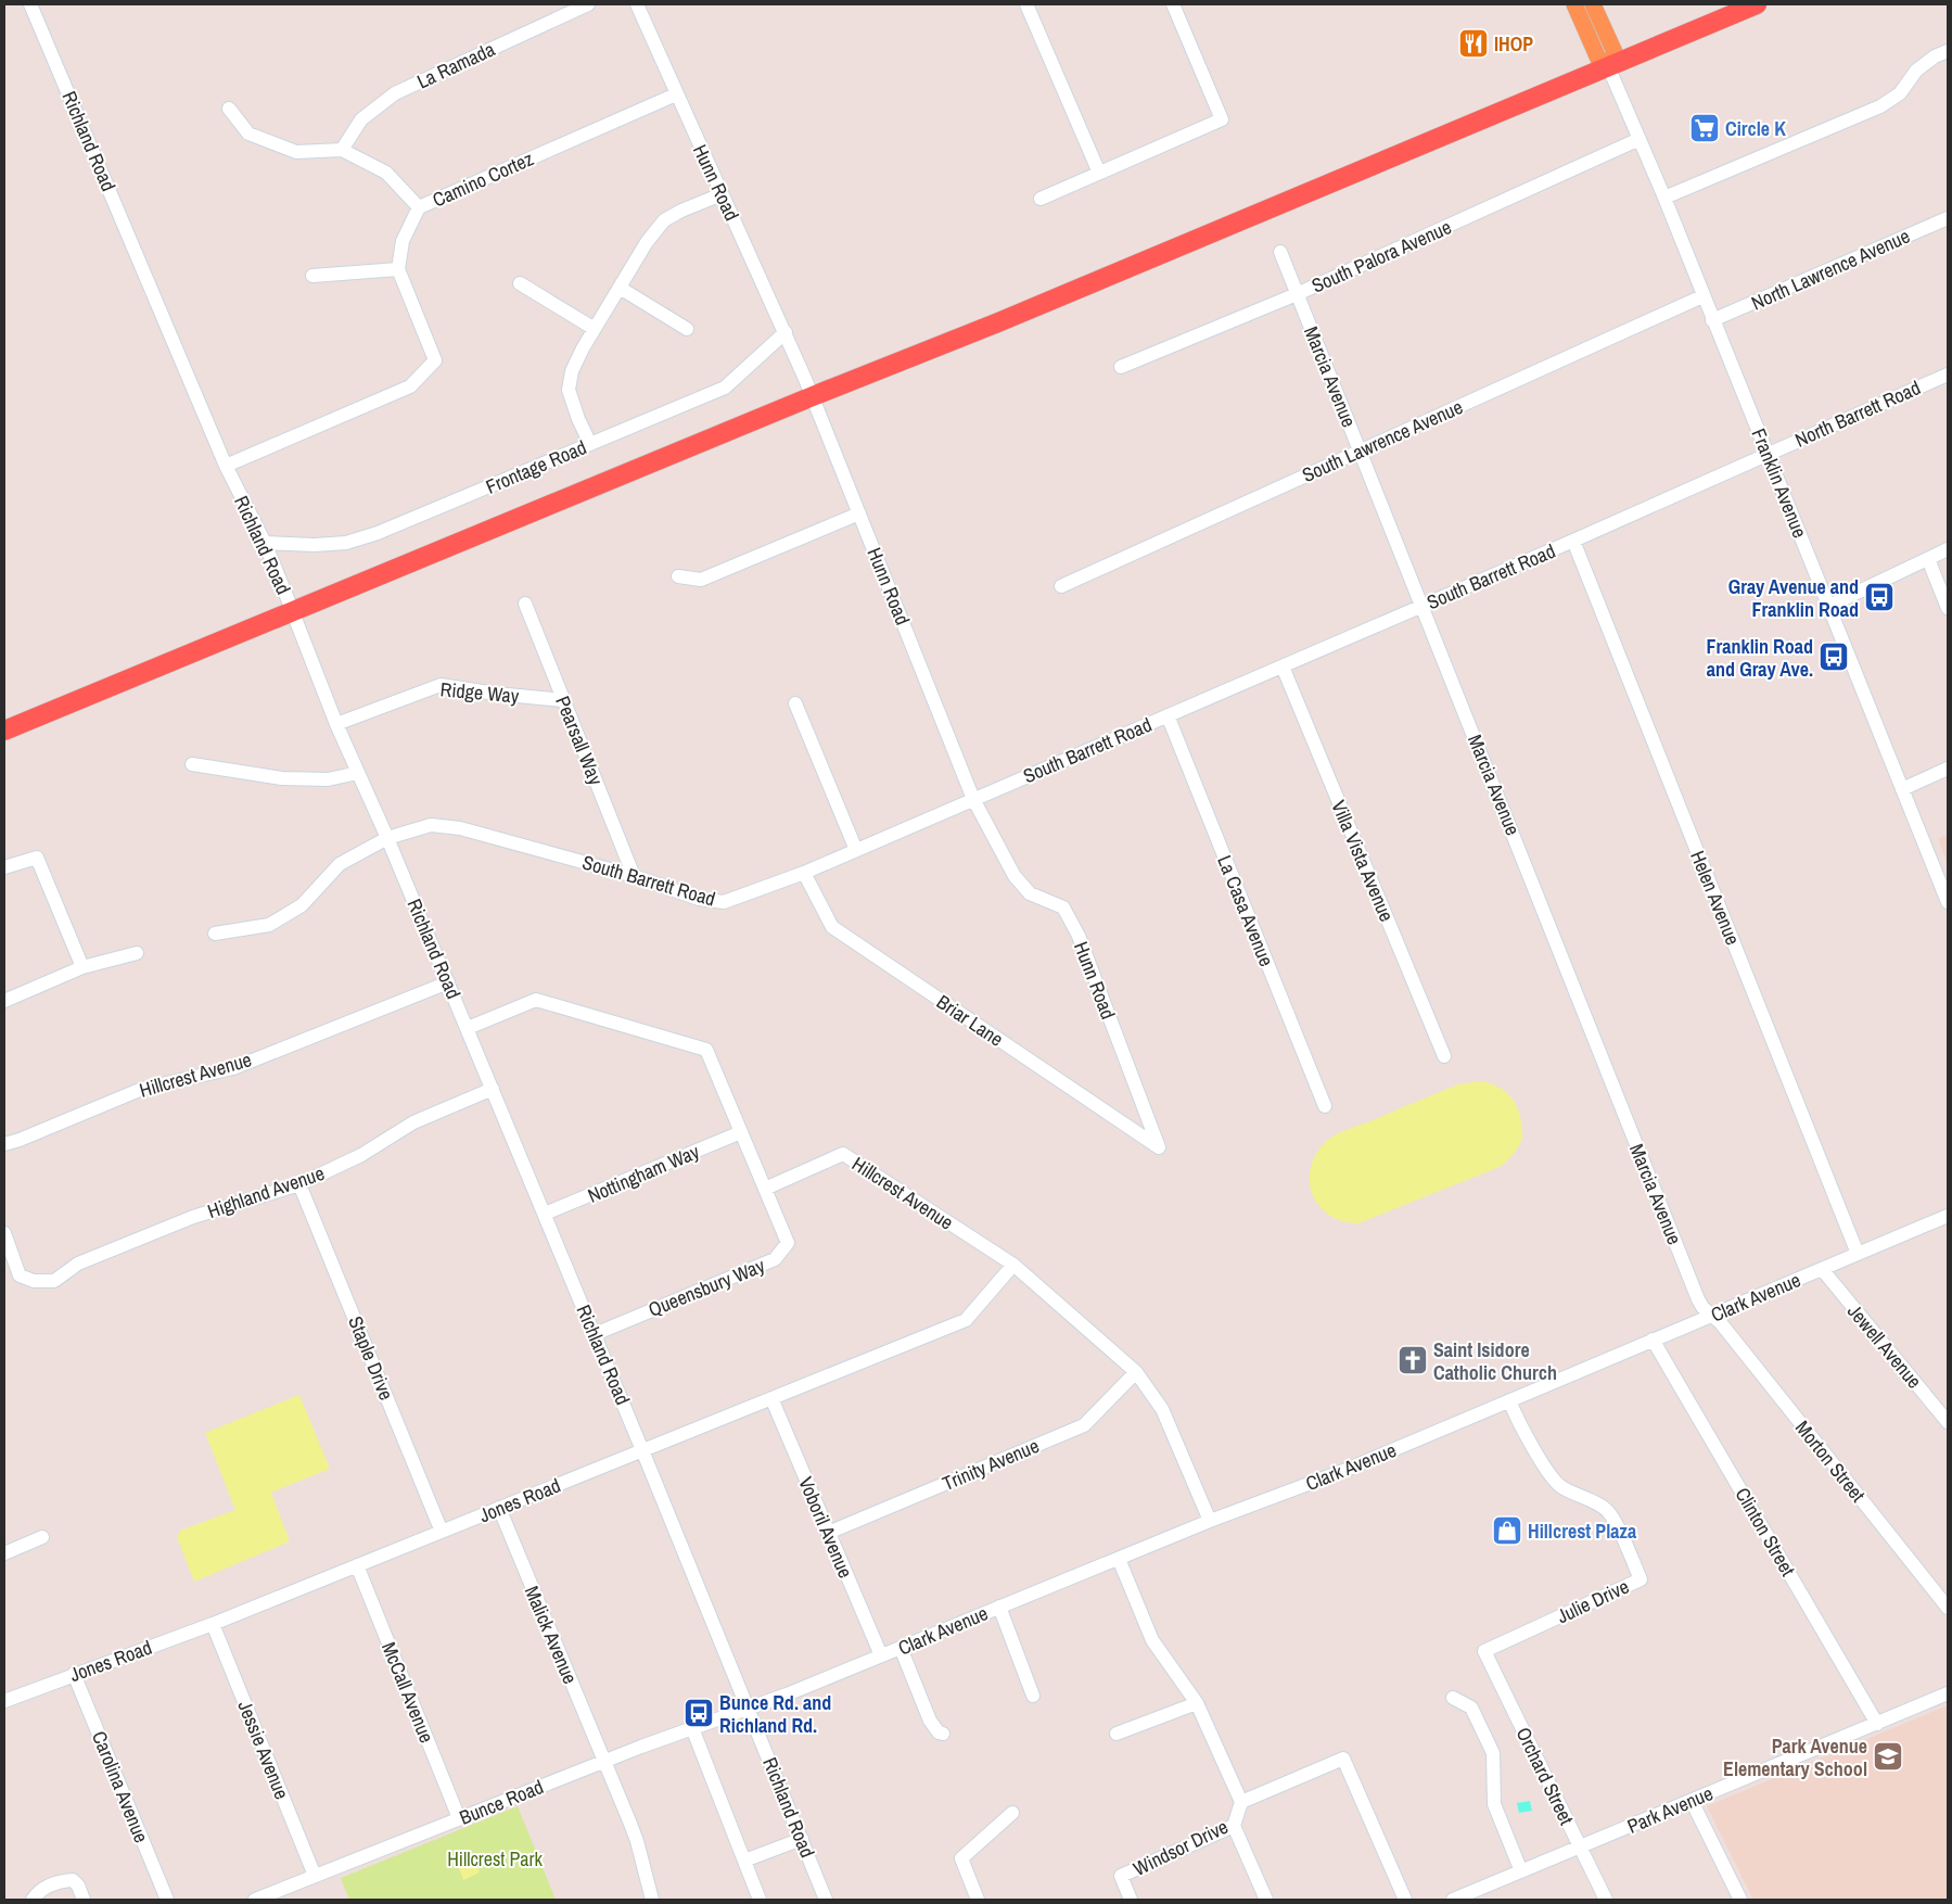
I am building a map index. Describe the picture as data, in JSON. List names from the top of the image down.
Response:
{
  "streets": {
    "street": [
      "La Ramada",
      "Richland Road",
      "Camino Cortez",
      "Hunn Road",
      "South Palora Avenue",
      "North Lawrence Avenue",
      "Marcia Avenue",
      "North Barrett Road",
      "South Lawrence Avenue",
      "Frontage Road",
      "Franklin Avenue",
      "South Barrett Road",
      "Ridge Way",
      "Pearsall Way",
      "Villa Vista Avenue",
      "Helen Avenue",
      "La Casa Avenue",
      "Briar Lane",
      "Hillcrest Avenue",
      "Nottingham Way",
      "Highland Avenue",
      "Queensbury Way",
      "Clark Avenue",
      "Jewell Avenue",
      "Staple Drive",
      "Morton Street",
      "Trinity Avenue",
      "Jones Road",
      "Voboril Avenue",
      "Clinton Street",
      "Julie Drive",
      "Malick Avenue",
      "McCall Avenue",
      "Jessie Avenue",
      "Orchard Street",
      "Carolina Avenue",
      "Bunce Road",
      "Park Avenue",
      "Windsor Drive"
    ]
  },
  "crossings": [
    ["Richland Road", "Frontage Road"],
    ["Richland Road", "South Barrett Road"],
    ["Richland Road", "Ridge Way"],
    ["Richland Road", "Hillcrest Avenue"],
    ["Richland Road", "Nottingham Way"],
    ["Richland Road", "Highland Avenue"],
    ["Richland Road", "Queensbury Way"],
    ["Richland Road", "Clark Avenue"],
    ["Richland Road", "Jones Road"],
    ["Richland Road", "Bunce Road"],
    ["Camino Cortez", "Hunn Road"],
    ["Hunn Road", "Frontage Road"],
    ["Hunn Road", "South Barrett Road"],
    ["Hunn Road", "Briar Lane"],
    ["South Palora Avenue", "Marcia Avenue"],
    ["South Palora Avenue", "Franklin Avenue"],
    ["North Lawrence Avenue", "Franklin Avenue"],
    ["Marcia Avenue", "South Lawrence Avenue"],
    ["Marcia Avenue", "South Barrett Road"],
    ["Marcia Avenue", "Clark Avenue"],
    ["Marcia Avenue", "Morton Street"],
    ["North Barrett Road", "Franklin Avenue"],
    ["North Barrett Road", "South Barrett Road"],
    ["South Lawrence Avenue", "Franklin Avenue"],
    ["Franklin Avenue", "South Barrett Road"],
    ["South Barrett Road", "Pearsall Way"],
    ["South Barrett Road", "Villa Vista Avenue"],
    ["South Barrett Road", "Helen Avenue"],
    ["South Barrett Road", "La Casa Avenue"],
    ["South Barrett Road", "Briar Lane"],
    ["Ridge Way", "Pearsall Way"],
    ["Helen Avenue", "Clark Avenue"],
    ["Hillcrest Avenue", "Queensbury Way"],
    ["Hillcrest Avenue", "Clark Avenue"],
    ["Hillcrest Avenue", "Trinity Avenue"],
    ["Hillcrest Avenue", "Jones Road"],
    ["Highland Avenue", "Staple Drive"],
    ["Clark Avenue", "Jewell Avenue"],
    ["Clark Avenue", "Morton Street"],
    ["Clark Avenue", "Voboril Avenue"],
    ["Clark Avenue", "Clinton Street"],
    ["Clark Avenue", "Julie Drive"],
    ["Clark Avenue", "Bunce Road"],
    ["Staple Drive", "Jones Road"],
    ["Trinity Avenue", "Voboril Avenue"],
    ["Jones Road", "Voboril Avenue"],
    ["Jones Road", "Malick Avenue"],
    ["Jones Road", "McCall Avenue"],
    ["Jones Road", "Jessie Avenue"],
    ["Jones Road", "Carolina Avenue"],
    ["Clinton Street", "Park Avenue"],
    ["Julie Drive", "Orchard Street"],
    ["Malick Avenue", "Bunce Road"],
    ["McCall Avenue", "Bunce Road"],
    ["Jessie Avenue", "Bunce Road"],
    ["Orchard Street", "Park Avenue"]
  ],
  "parks": ["Hillcrest Park"],
  "places": {
    "restaurant": ["IHOP"],
    "supermarket": ["Circle K"],
    "bus stop": ["Gray Avenue and Franklin Road", "Franklin Road and Gray Ave.", "Bunce Rd. and Richland Rd."],
    "church": ["Saint Isidore Catholic Church"],
    "shop": ["Hillcrest Plaza"],
    "school or university": ["Park Avenue Elementary School"]
  }
}
